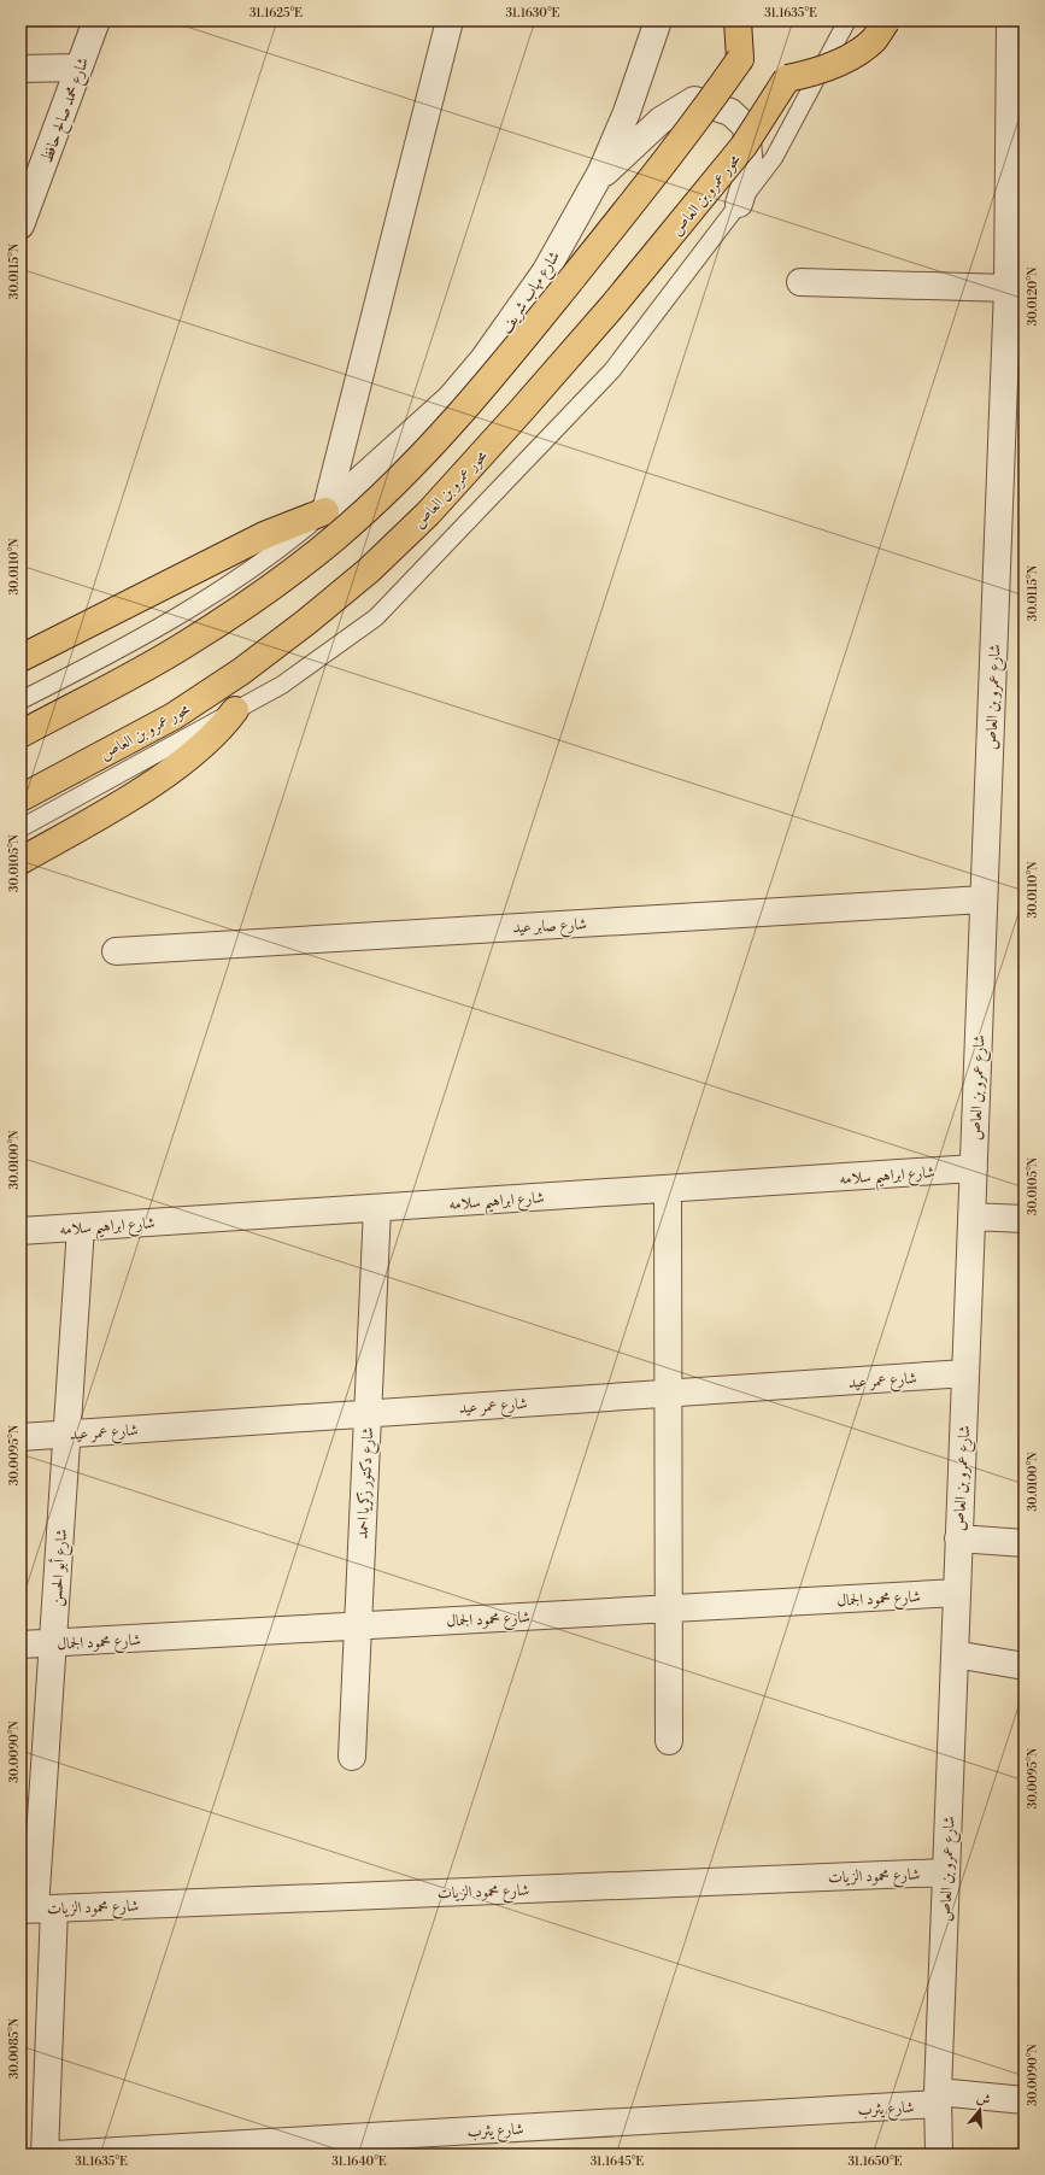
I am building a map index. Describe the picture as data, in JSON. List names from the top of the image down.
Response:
{
  "streets": {
    "main road": ["محور عمرو بن العاص"],
    "street": [
      "شارع محمد صالح حافظ",
      "شارع مهاب شريف",
      "شارع عمرو بن العاص",
      "شارع صابر عيد",
      "شارع ابراهيم سلامه",
      "شارع عمر عيد",
      "شارع دكتور زكريا احمد",
      "شارع أبو الحسن",
      "شارع محمود الجمال",
      "شارع محمود الزيات",
      "شارع يثرب"
    ]
  },
  "crossings": [
    ["شارع عمرو بن العاص", "شارع صابر عيد"],
    ["شارع عمرو بن العاص", "شارع ابراهيم سلامه"],
    ["شارع عمرو بن العاص", "شارع عمر عيد"],
    ["شارع عمرو بن العاص", "شارع محمود الجمال"],
    ["شارع عمرو بن العاص", "شارع محمود الزيات"],
    ["شارع عمرو بن العاص", "شارع يثرب"],
    ["شارع ابراهيم سلامه", "شارع دكتور زكريا احمد"],
    ["شارع ابراهيم سلامه", "شارع أبو الحسن"],
    ["شارع عمر عيد", "شارع دكتور زكريا احمد"],
    ["شارع عمر عيد", "شارع أبو الحسن"],
    ["شارع دكتور زكريا احمد", "شارع محمود الجمال"],
    ["شارع أبو الحسن", "شارع محمود الجمال"],
    ["شارع أبو الحسن", "شارع محمود الزيات"]
  ],
  "north": "top",
  "coordinates": [
    "31.1625°E",
    "31.1630°E",
    "31.1635°E",
    "30.0115°N",
    "30.0120°N",
    "30.0110°N",
    "30.0105°N",
    "30.0100°N",
    "30.0095°N",
    "30.0090°N",
    "30.0085°N",
    "31.1640°E",
    "31.1645°E",
    "31.1650°E"
  ]
}
